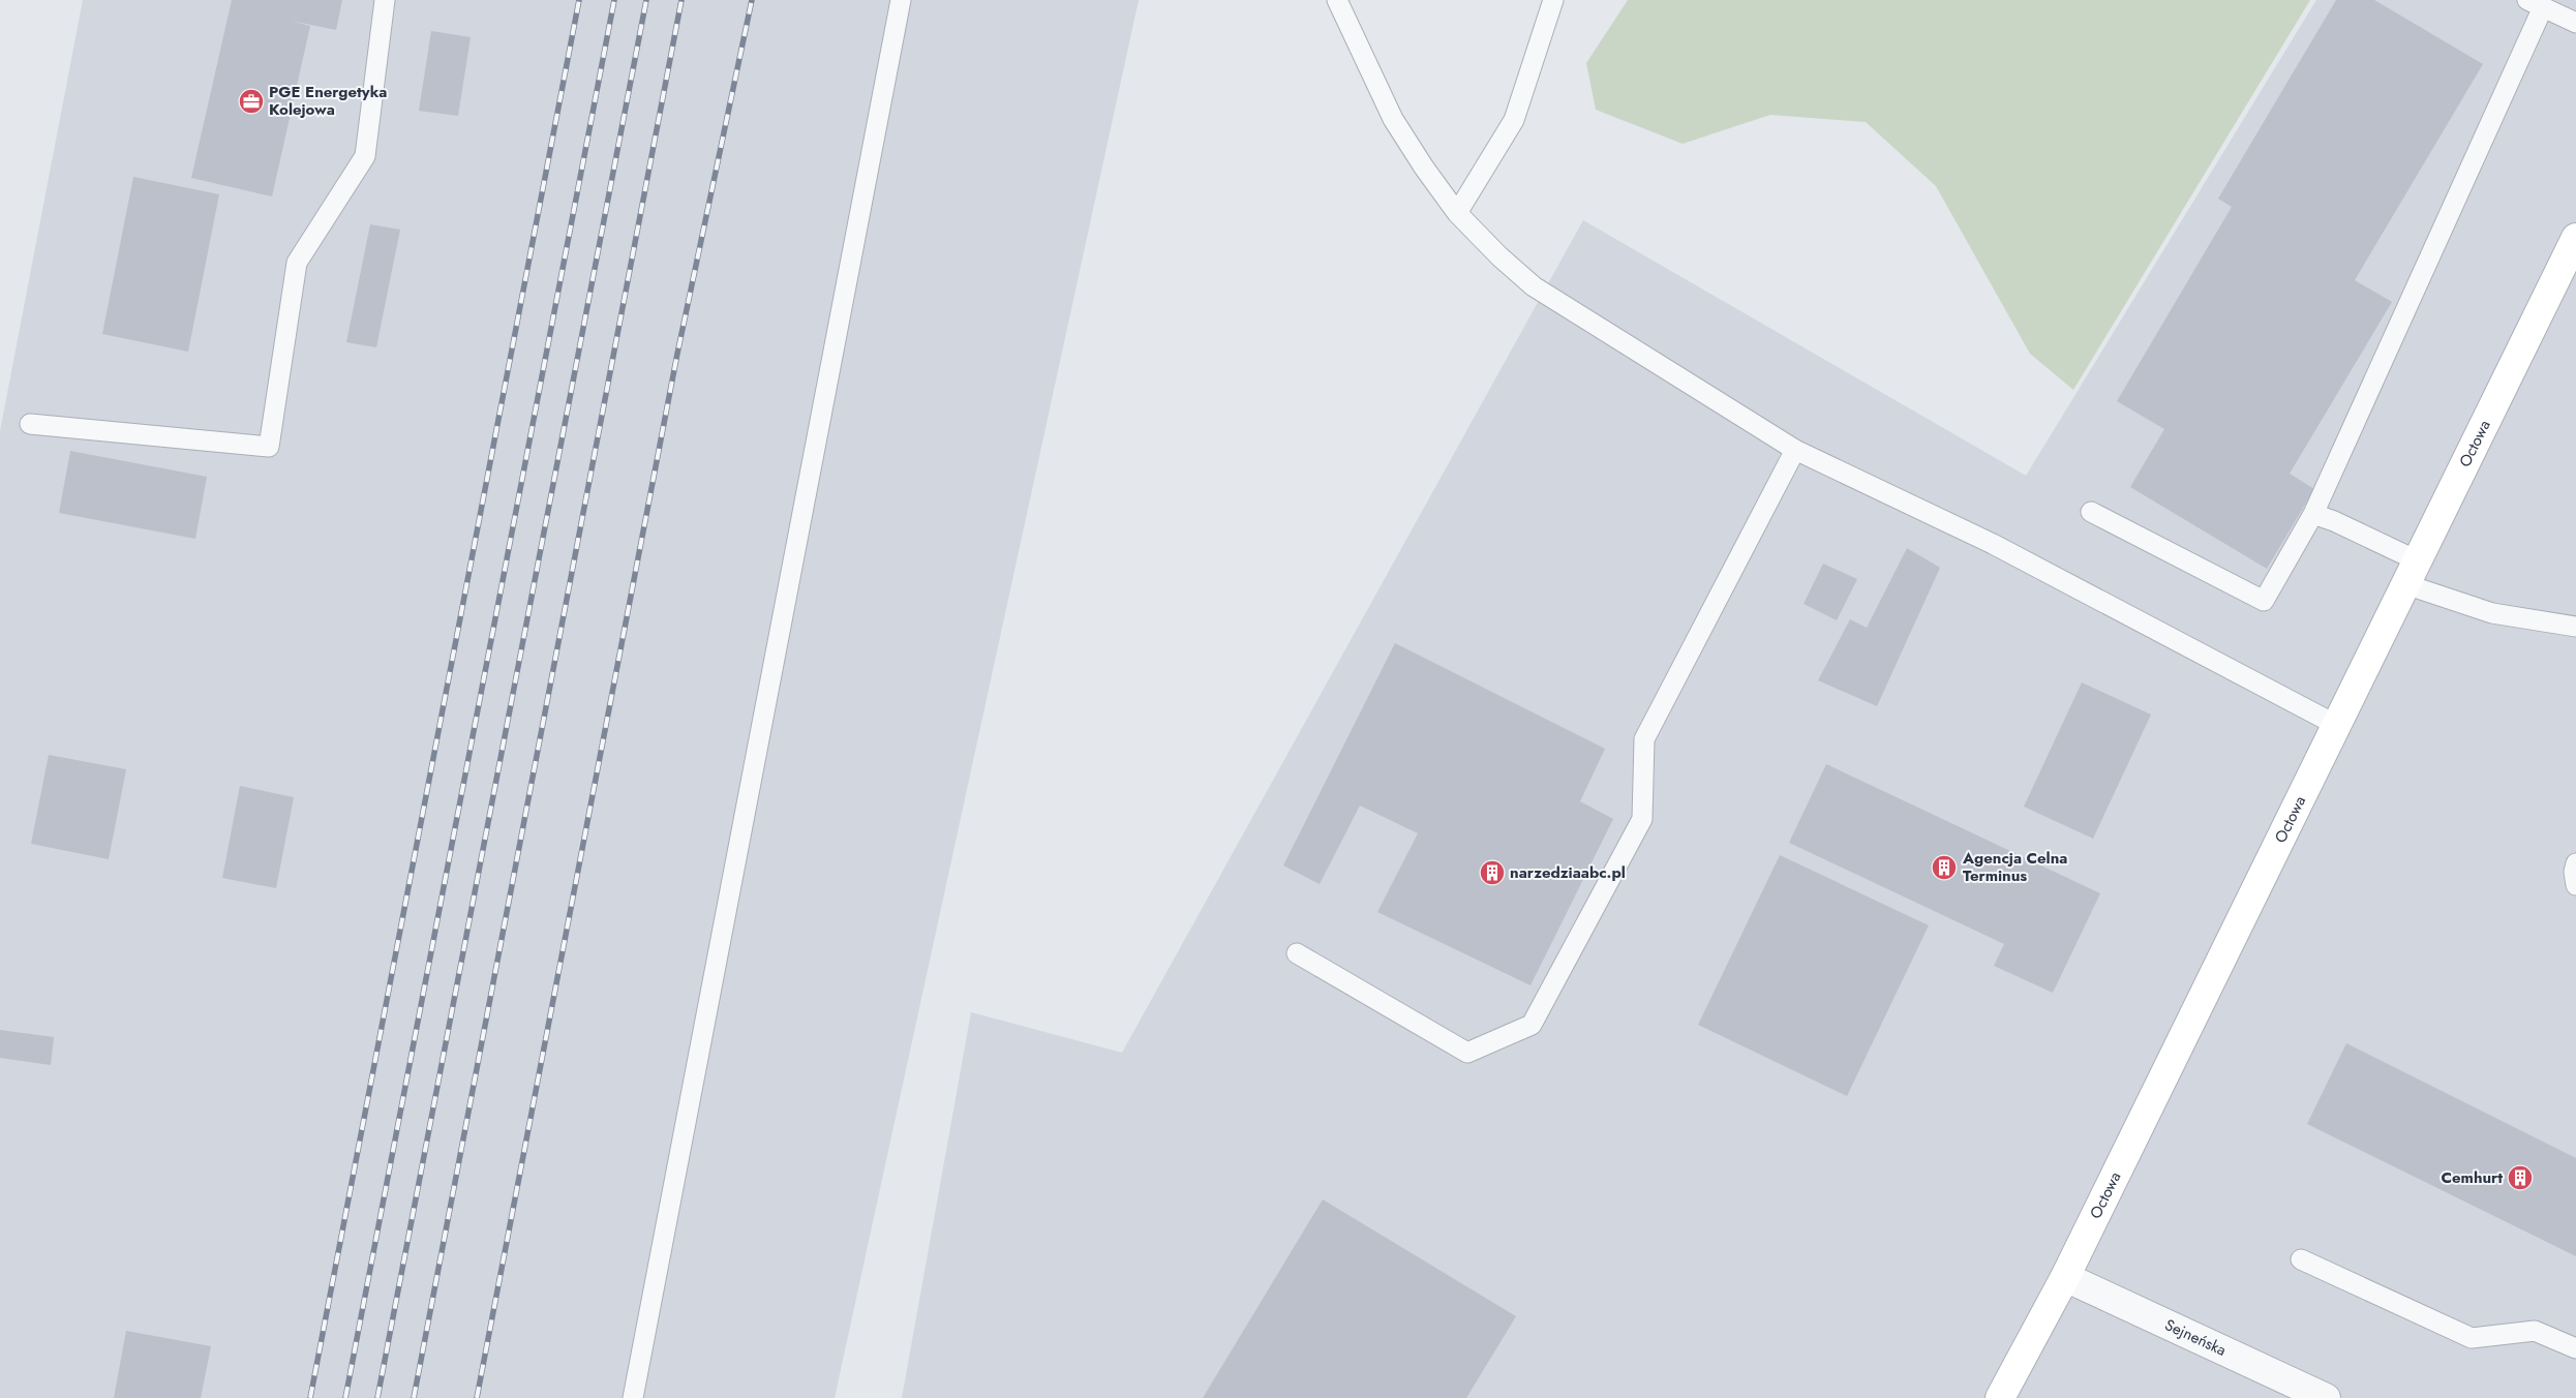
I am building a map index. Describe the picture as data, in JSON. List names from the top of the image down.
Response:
{
  "streets": {
    "street": ["Octowa", "Sejneńska"]
  },
  "crossings": [
    ["Octowa", "Sejneńska"]
  ],
  "places": {
    "office": ["PGE Energetyka Kolejowa"],
    "building": ["Agencja Celna Terminus", "narzedziaabc.pl", "Cemhurt"]
  }
}
